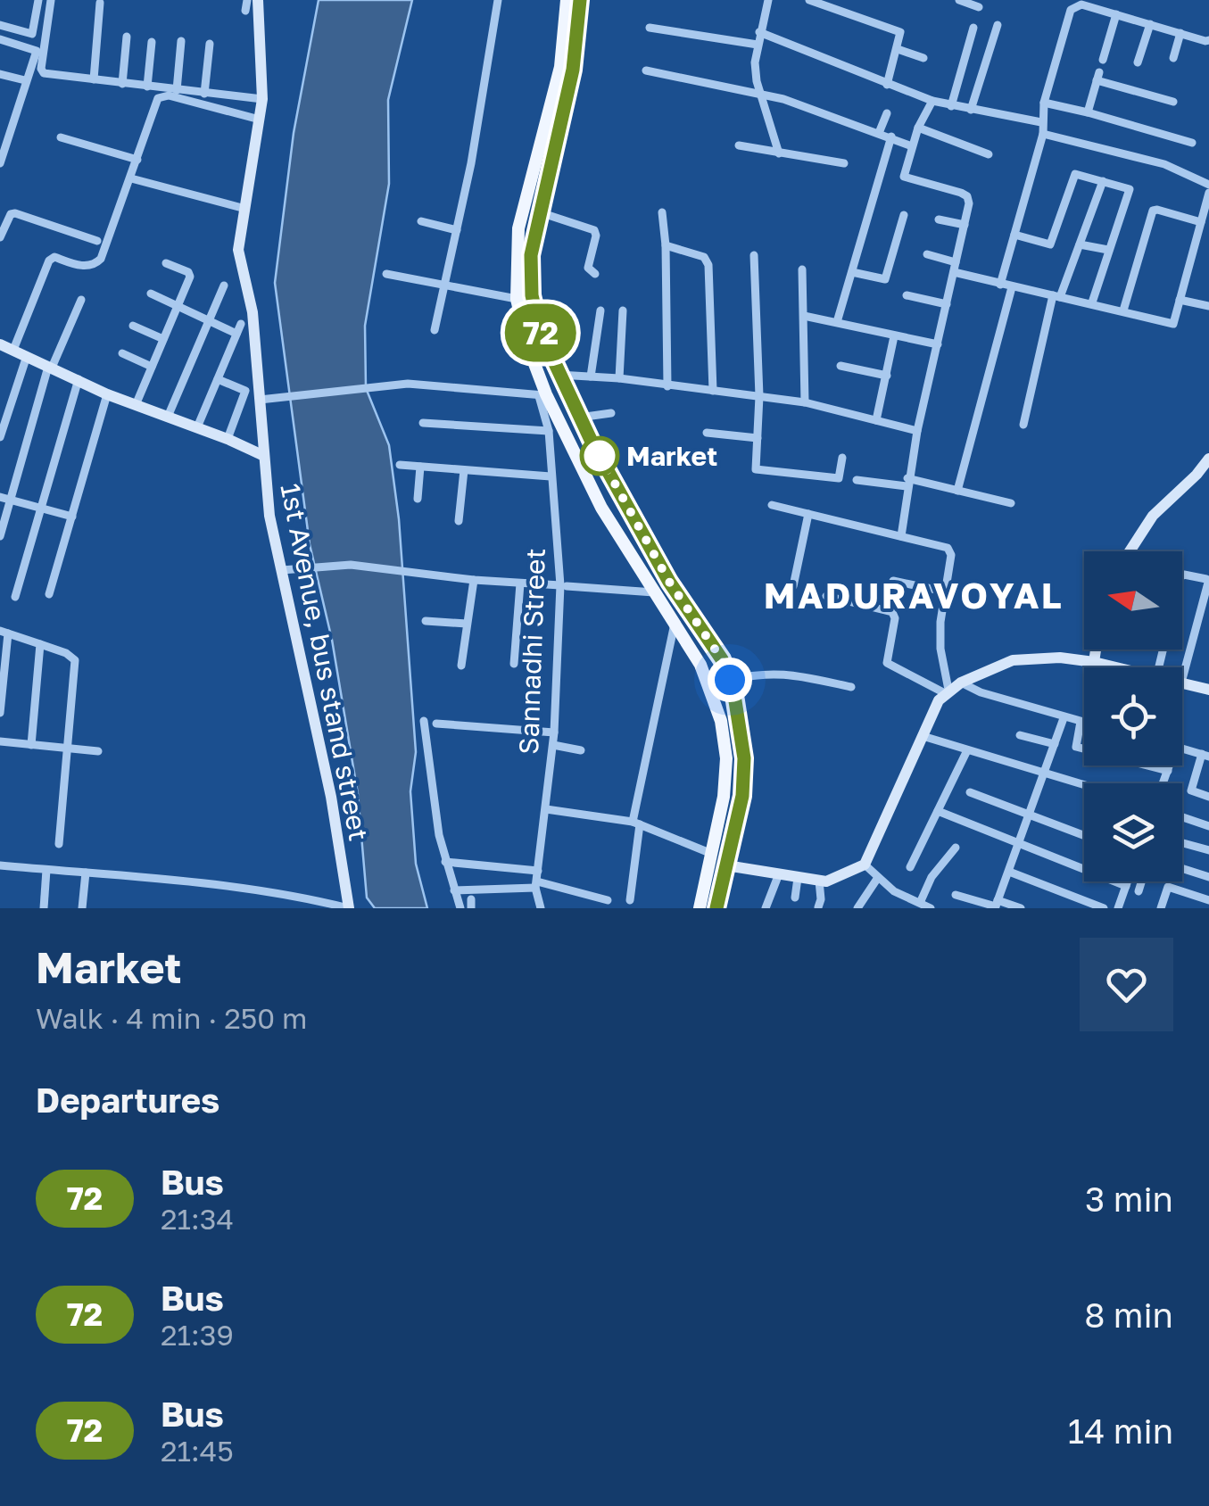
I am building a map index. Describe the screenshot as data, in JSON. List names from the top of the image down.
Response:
{
  "streets": {
    "street": ["Sannadhi Street", "1st Avenue, bus stand street"]
  },
  "districts": ["MADURAVOYAL"],
  "places": ["Market"],
  "lines": ["bus line 72"],
  "north": "left",
  "page": {
    "on_map": "72",
    "heading": [
      ["Market", "Walk · 4 min · 250 m"],
      "Departures"
    ],
    "list": [
      {
        "mark": "72",
        "name": "Bus",
        "note": "21:34",
        "value": "3 min"
      },
      {
        "mark": "72",
        "name": "Bus",
        "note": "21:39",
        "value": "8 min"
      },
      {
        "mark": "72",
        "name": "Bus",
        "note": "21:45",
        "value": "14 min"
      }
    ]
  }
}
